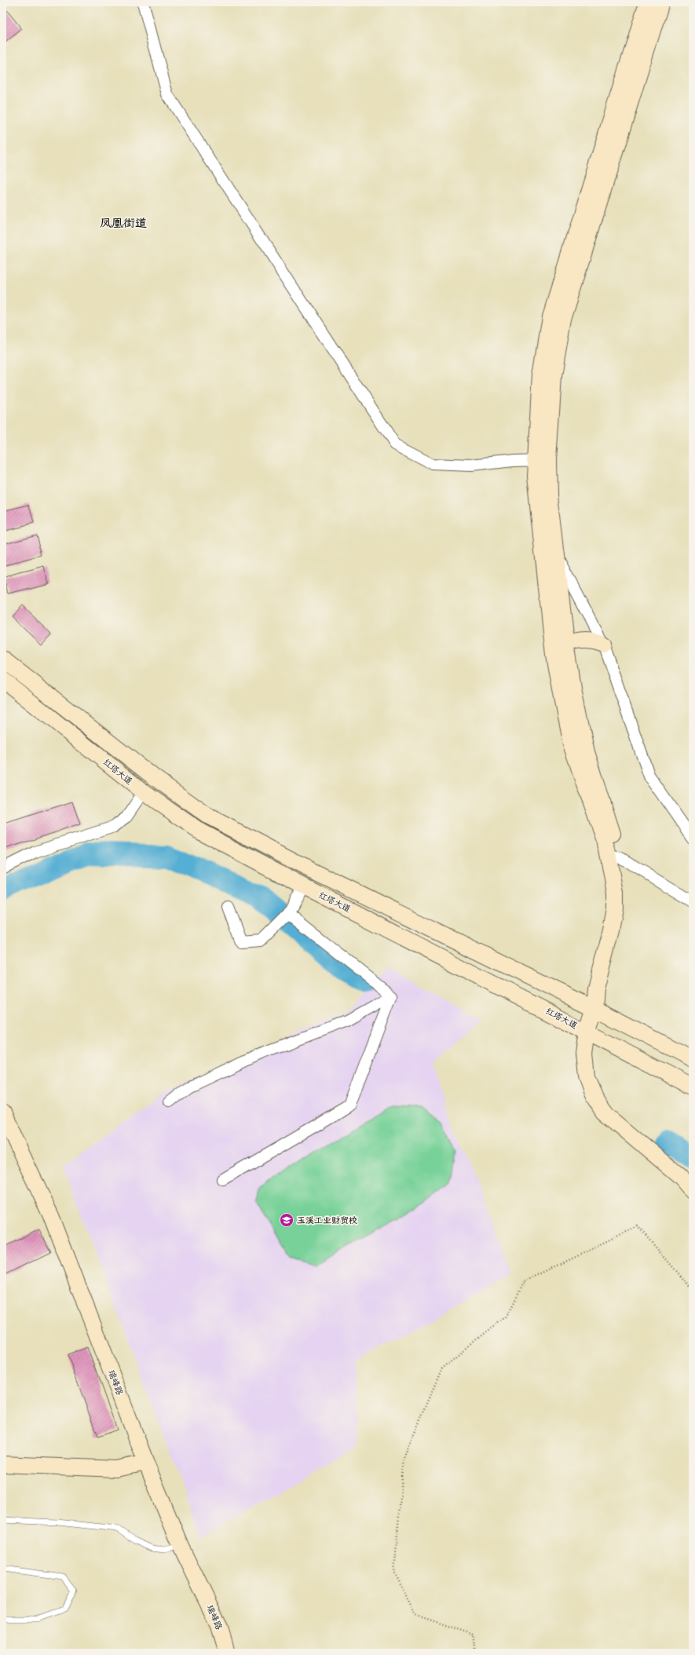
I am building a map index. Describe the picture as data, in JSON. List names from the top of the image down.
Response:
{
  "streets": {
    "street": ["红塔大道", "瑞峰路"]
  },
  "districts": ["凤凰街道"],
  "places": {
    "school or university": ["玉溪工业财贸校"]
  }
}
